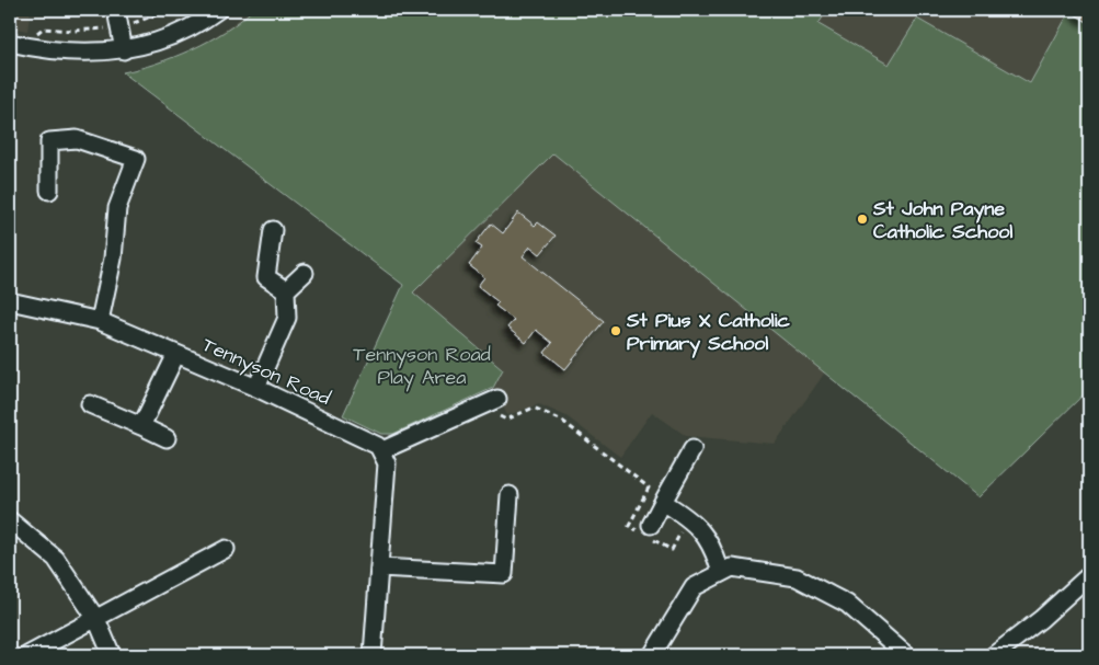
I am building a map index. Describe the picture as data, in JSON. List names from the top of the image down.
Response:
{
  "streets": {
    "street": ["Tennyson Road"]
  },
  "parks": ["Tennyson Road Play Area"],
  "places": ["St John Payne Catholic School", "St Pius X Catholic Primary School"]
}
